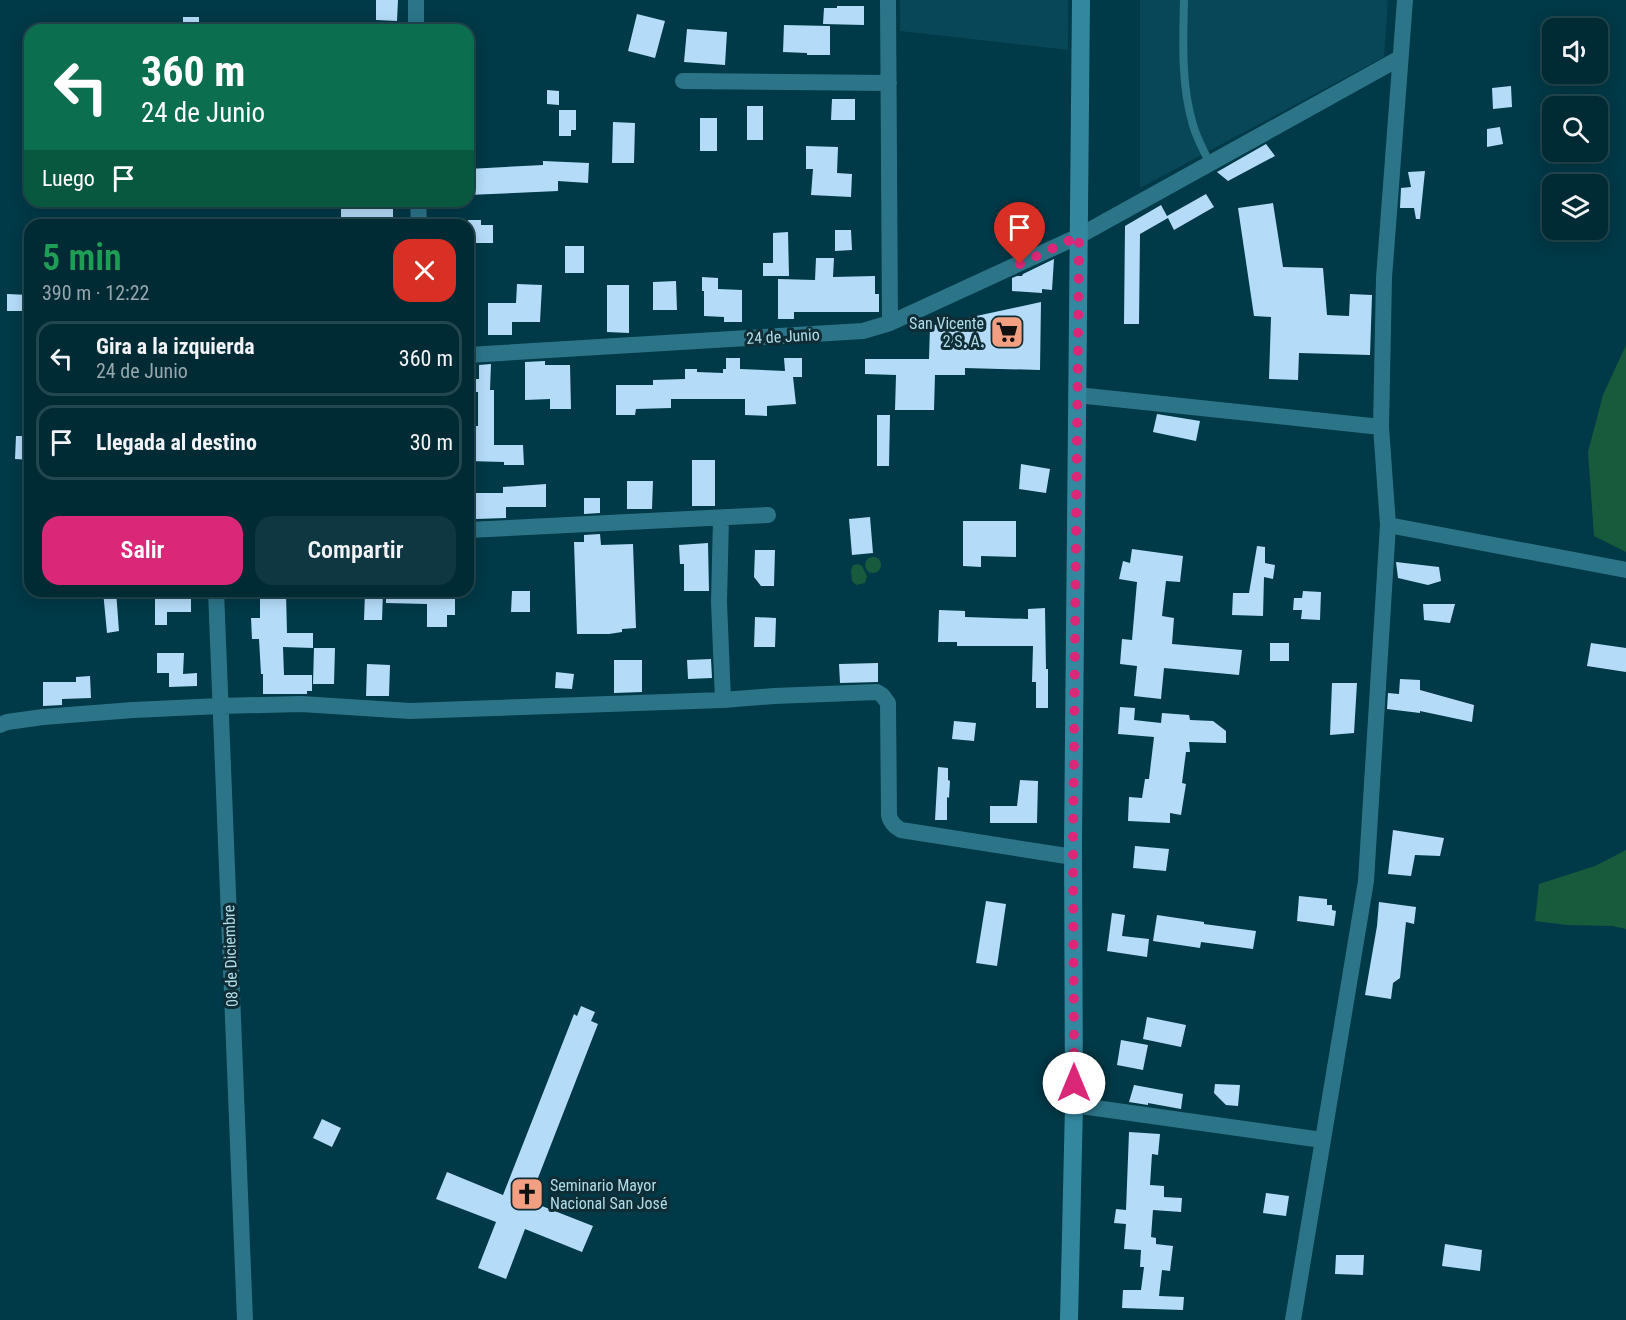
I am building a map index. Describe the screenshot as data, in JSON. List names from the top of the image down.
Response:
{
  "streets": {
    "street": ["24 de Junio", "08 de Diciembre"]
  },
  "places": {
    "supermarket": ["San Vicente 2 S. A."],
    "church": ["Seminario Mayor Nacional San José"]
  },
  "page": {
    "turn": ["360 m", "24 de Junio"],
    "then": "Luego",
    "heading": ["5 min", "390 m · 12:22"],
    "list": [
      {
        "name": "Gira a la izquierda",
        "note": "24 de Junio",
        "value": "360 m"
      },
      {
        "name": "Llegada al destino",
        "value": "30 m"
      }
    ],
    "buttons": ["Salir", "Compartir"]
  }
}
